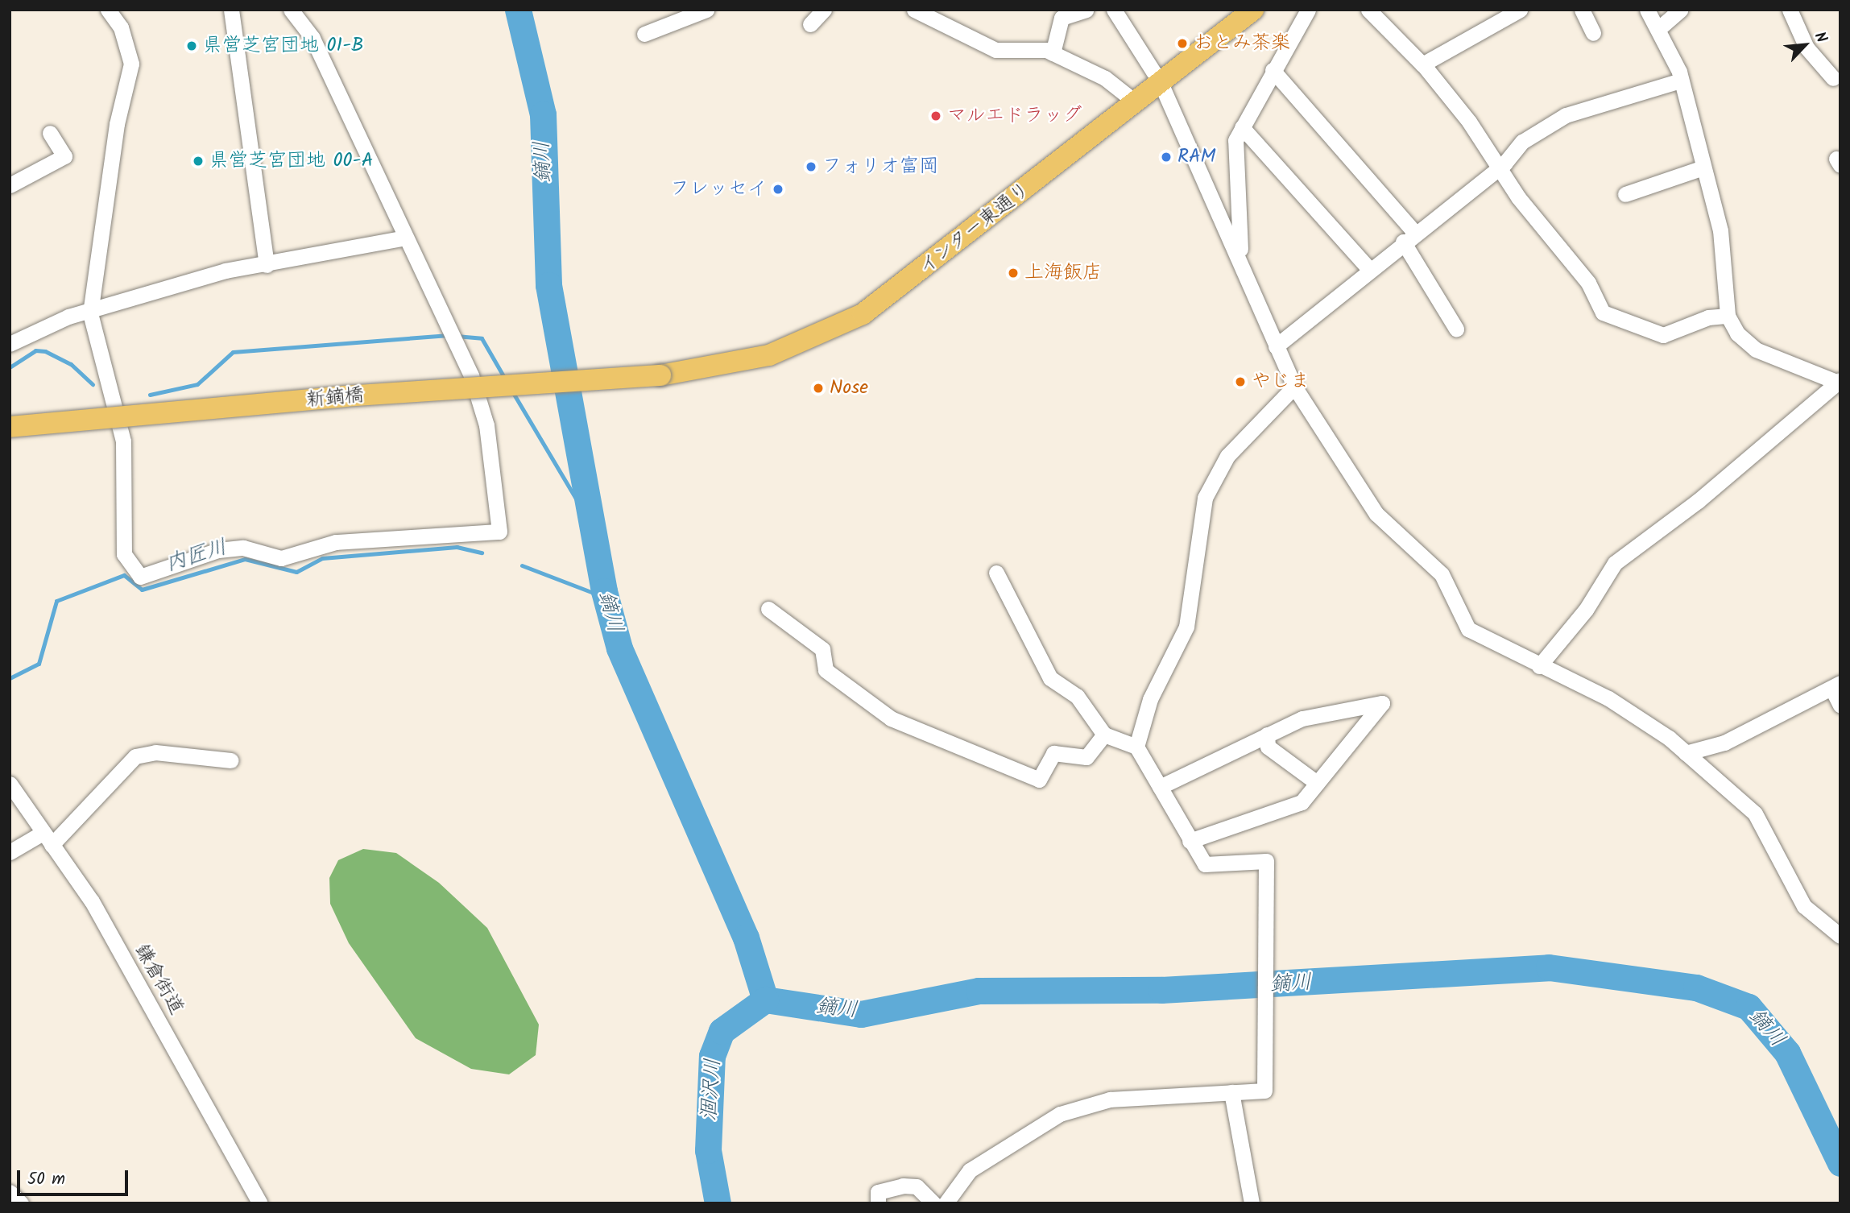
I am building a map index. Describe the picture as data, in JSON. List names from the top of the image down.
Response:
{
  "streets": {
    "main road": ["インター東通り", "新鏑橋"],
    "street": ["鎌倉街道"]
  },
  "crossings": [
    ["インター東通り", "新鏑橋"]
  ],
  "water": ["鏑川", "内匠川", "涸沢川"],
  "places": [
    "おとみ茶楽",
    "県営芝宮団地 01-B",
    "マルエドラッグ",
    "RAM",
    "県営芝宮団地 00-A",
    "フォリオ富岡",
    "フレッセイ",
    "上海飯店",
    "やじま",
    "Nose"
  ],
  "scale_bar": "50 m",
  "north": "top right"
}
